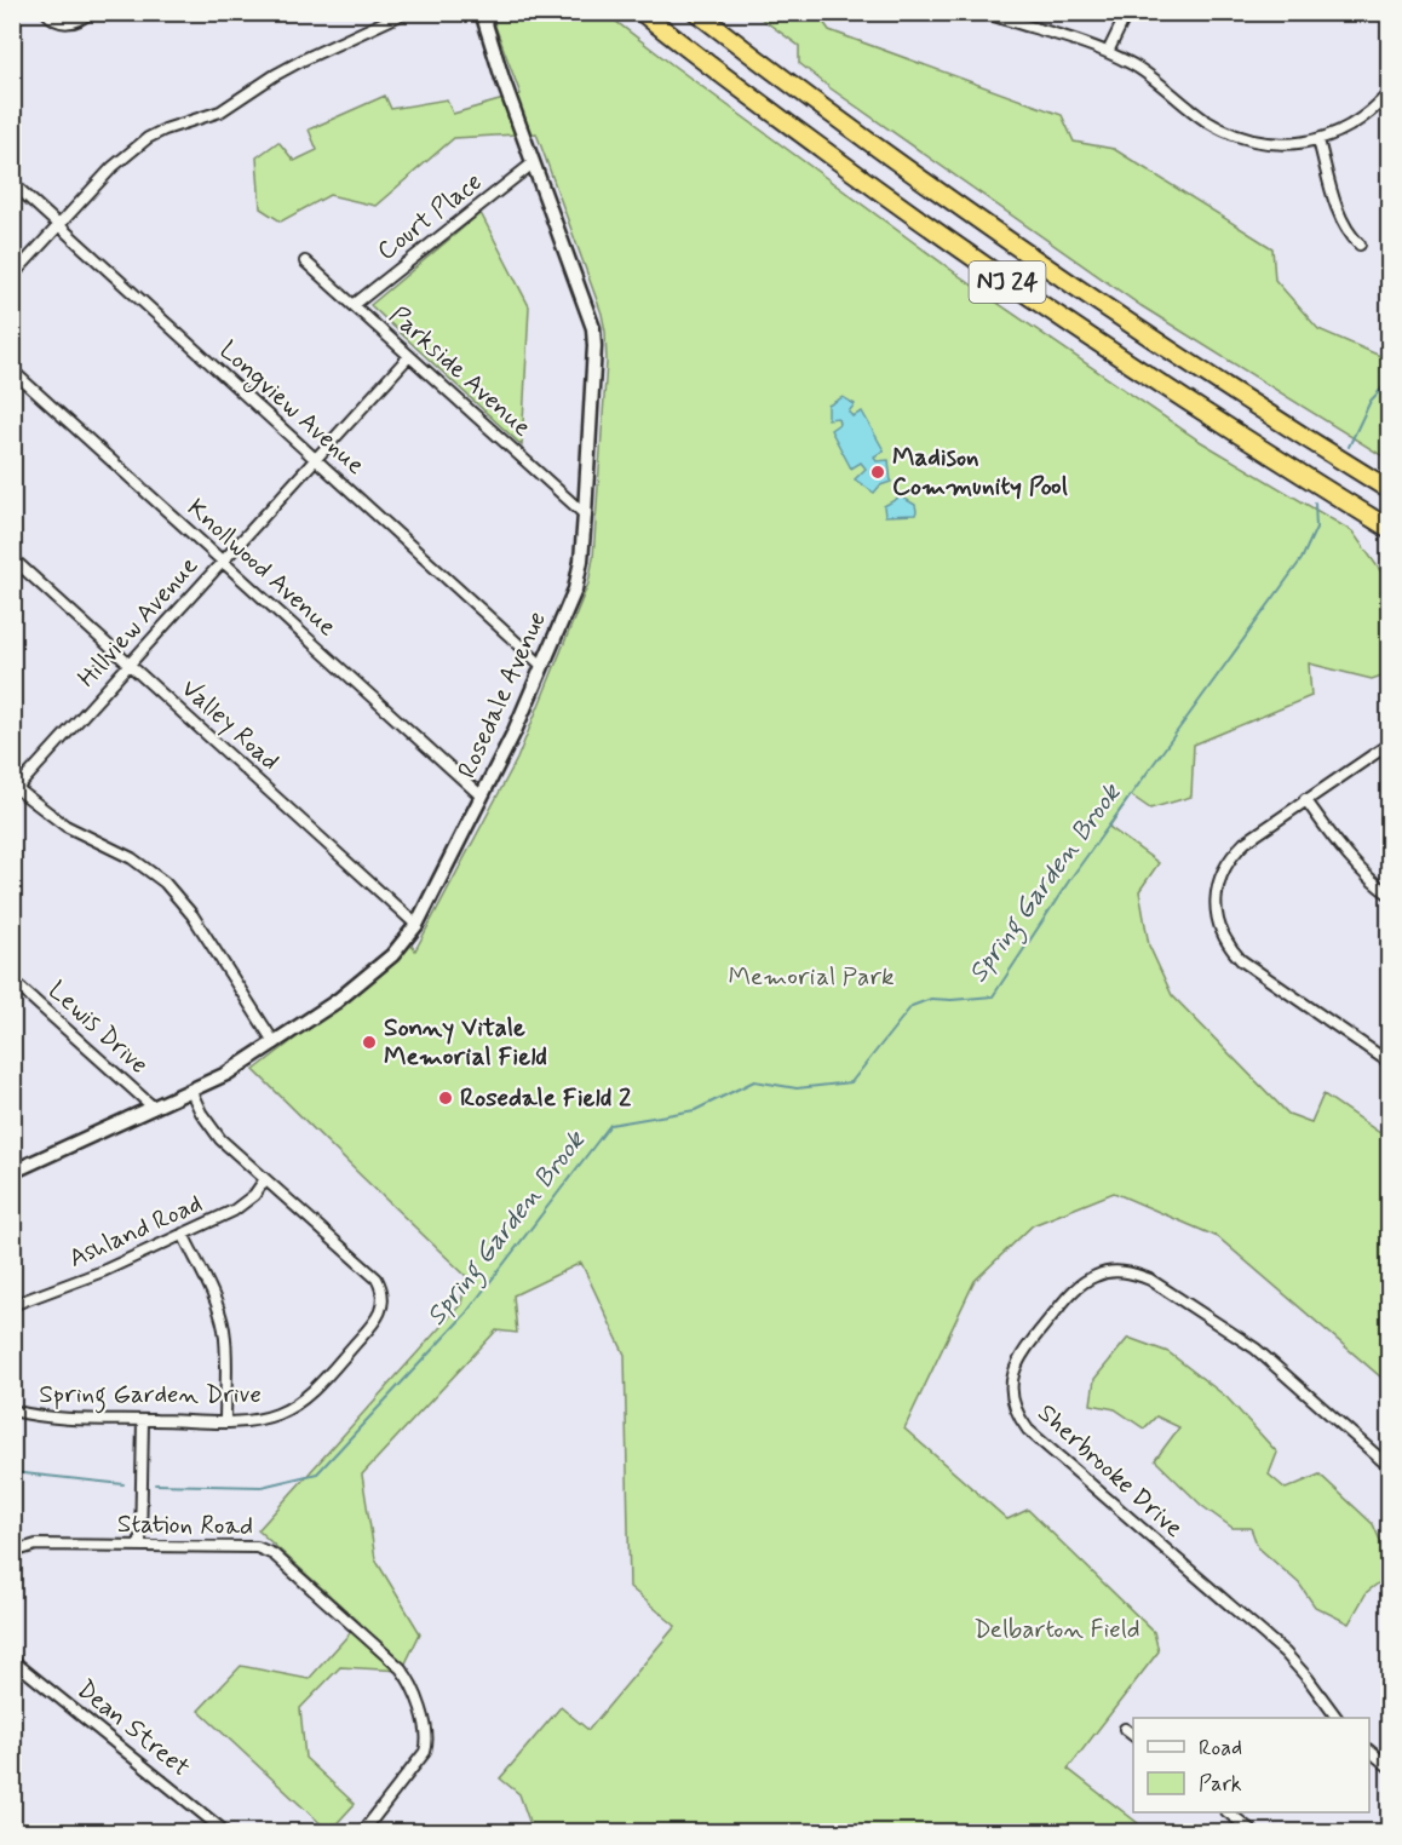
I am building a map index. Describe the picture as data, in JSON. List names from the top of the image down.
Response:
{
  "streets": {
    "highway": ["NJ 24"],
    "street": [
      "Court Place",
      "Parkside Avenue",
      "Longview Avenue",
      "Knollwood Avenue",
      "Hillview Avenue",
      "Rosedale Avenue",
      "Valley Road",
      "Lewis Drive",
      "Ashland Road",
      "Spring Garden Drive",
      "Sherbrooke Drive",
      "Station Road",
      "Dean Street"
    ]
  },
  "crossings": [
    ["Court Place", "Parkside Avenue"],
    ["Court Place", "Rosedale Avenue"],
    ["Parkside Avenue", "Hillview Avenue"],
    ["Parkside Avenue", "Rosedale Avenue"],
    ["Longview Avenue", "Hillview Avenue"],
    ["Longview Avenue", "Rosedale Avenue"],
    ["Knollwood Avenue", "Hillview Avenue"],
    ["Knollwood Avenue", "Rosedale Avenue"],
    ["Hillview Avenue", "Valley Road"],
    ["Rosedale Avenue", "Valley Road"],
    ["Rosedale Avenue", "Lewis Drive"],
    ["Rosedale Avenue", "Spring Garden Drive"],
    ["Ashland Road", "Spring Garden Drive"]
  ],
  "water": ["Spring Garden Brook"],
  "parks": ["Memorial Park", "Delbarton Field"],
  "places": ["Madison Community Pool", "Sonny Vitale Memorial Field", "Rosedale Field 2"],
  "legend": ["Road", "Park"]
}
